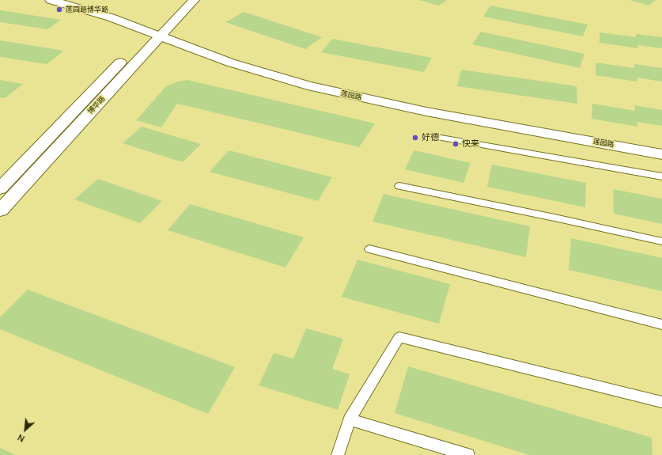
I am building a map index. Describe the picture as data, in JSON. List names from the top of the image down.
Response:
{
  "streets": {
    "street": ["莲园路", "博华路"]
  },
  "crossings": [
    ["莲园路", "博华路"]
  ],
  "places": ["莲园路博华路", "好德", "快来"],
  "north": "bottom left"
}
